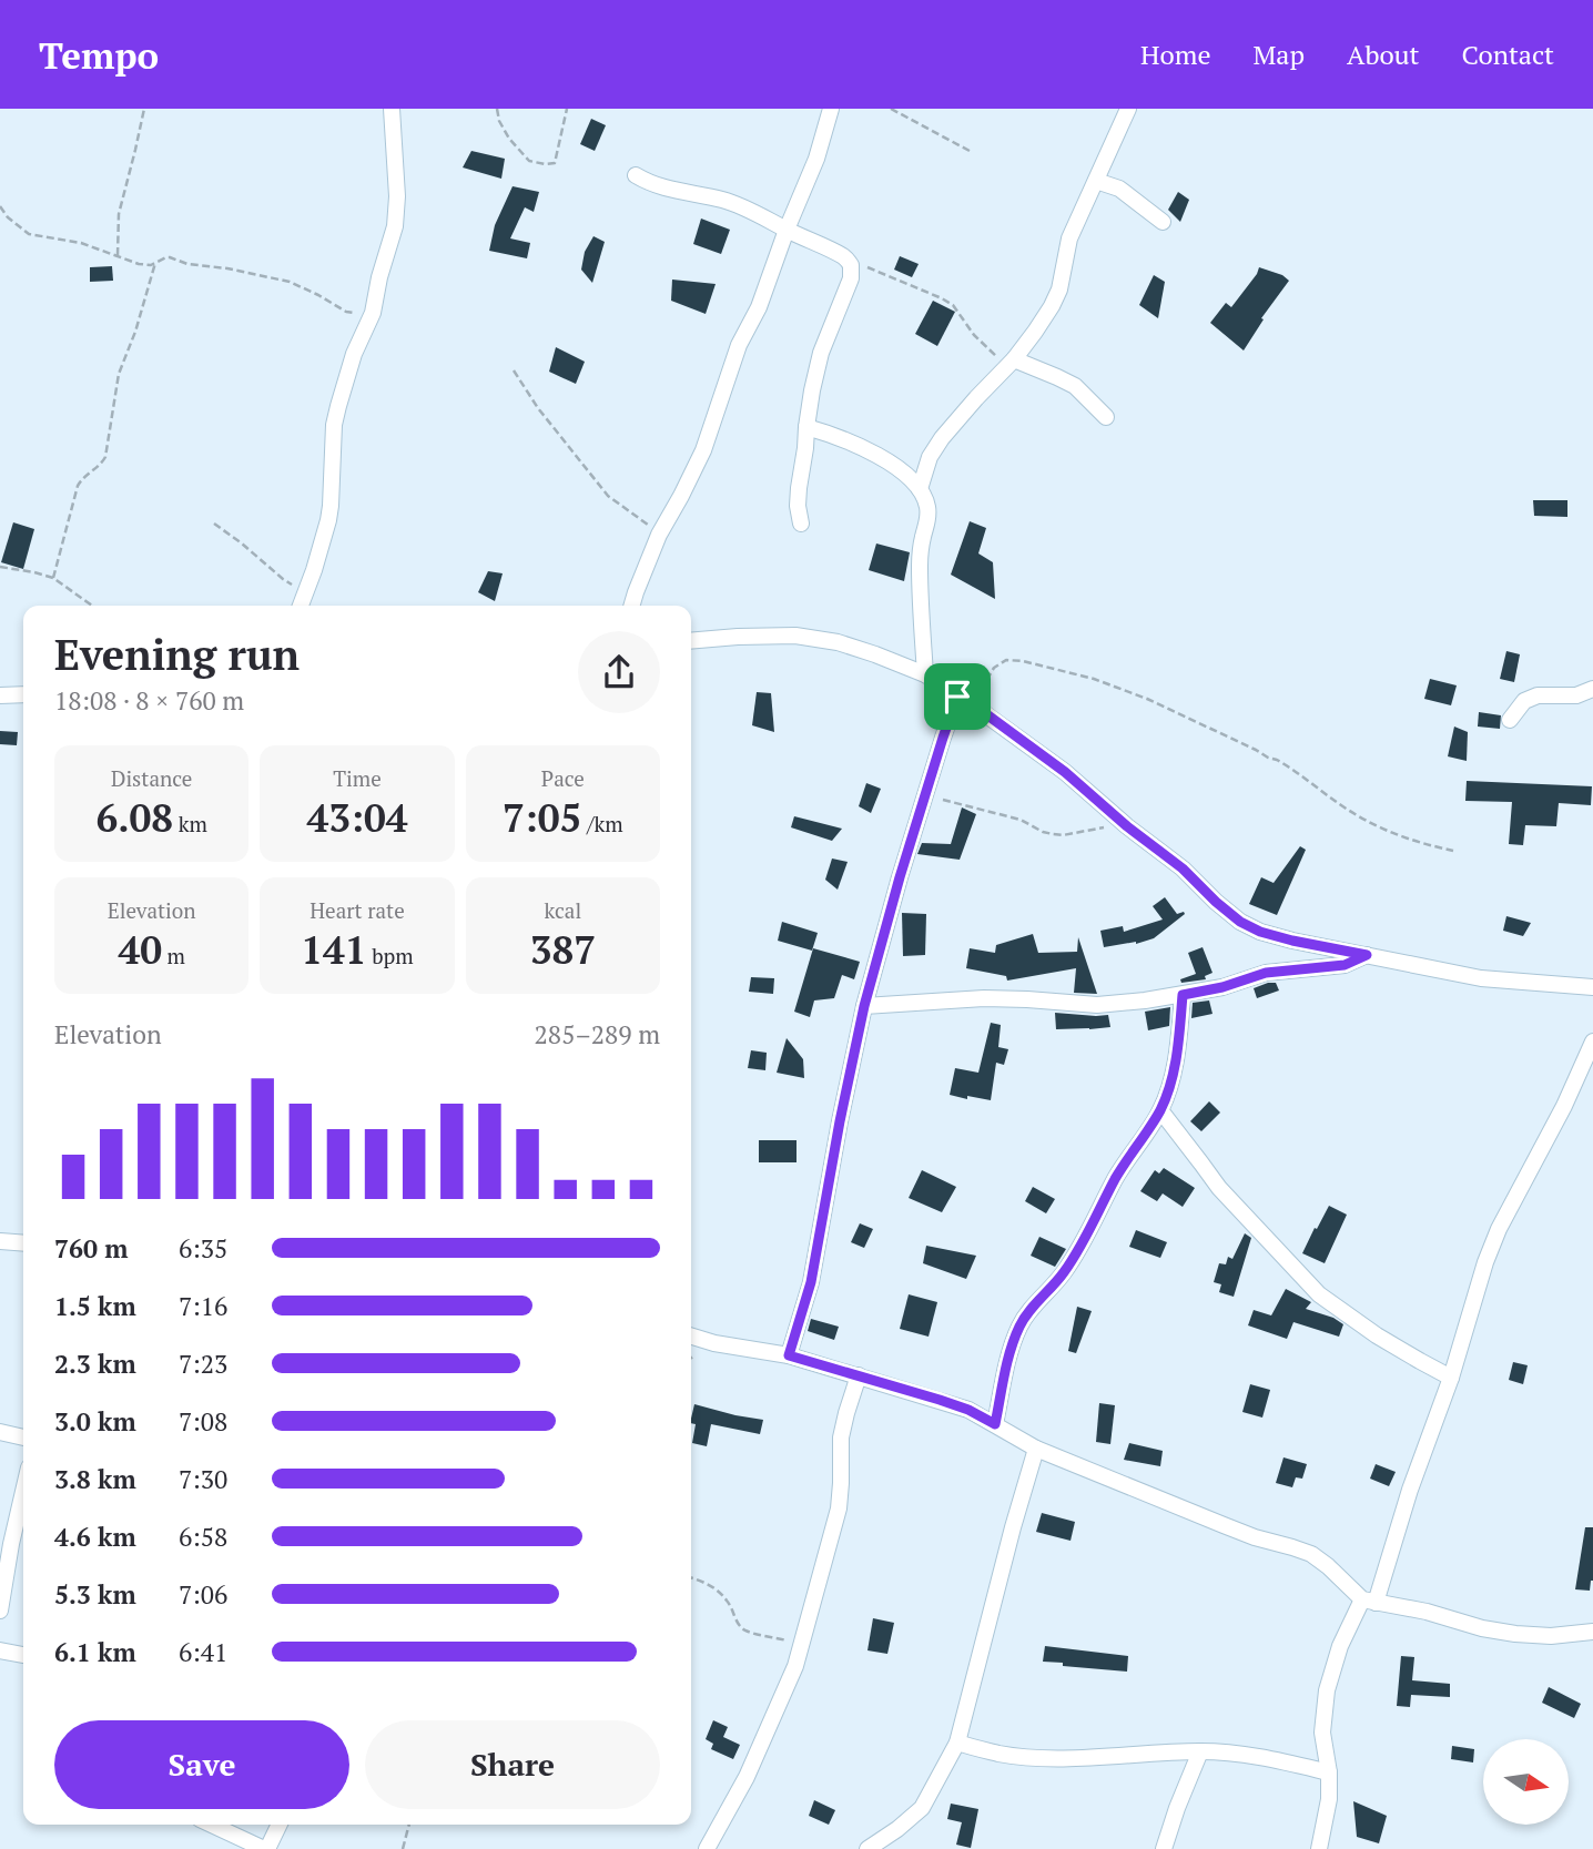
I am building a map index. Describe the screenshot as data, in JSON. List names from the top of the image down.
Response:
{
  "north": "right",
  "page": {
    "header": "Tempo",
    "nav": [
      "Home",
      "Map",
      "About",
      "Contact"
    ],
    "heading": ["Evening run", "18:08 · 8 × 760 m"],
    "stats": [
      ["Distance", "6.08 km"],
      ["Time", "43:04"],
      ["Pace", "7:05 /km"],
      ["Elevation", "40 m"],
      ["Heart rate", "141 bpm"],
      ["kcal", "387"]
    ],
    "chart": ["Elevation", "285–289 m"],
    "list": [
      {
        "name": "760 m",
        "note": "6:35"
      },
      {
        "name": "1.5 km",
        "note": "7:16"
      },
      {
        "name": "2.3 km",
        "note": "7:23"
      },
      {
        "name": "3.0 km",
        "note": "7:08"
      },
      {
        "name": "3.8 km",
        "note": "7:30"
      },
      {
        "name": "4.6 km",
        "note": "6:58"
      },
      {
        "name": "5.3 km",
        "note": "7:06"
      },
      {
        "name": "6.1 km",
        "note": "6:41"
      }
    ],
    "buttons": ["Save", "Share"]
  }
}
